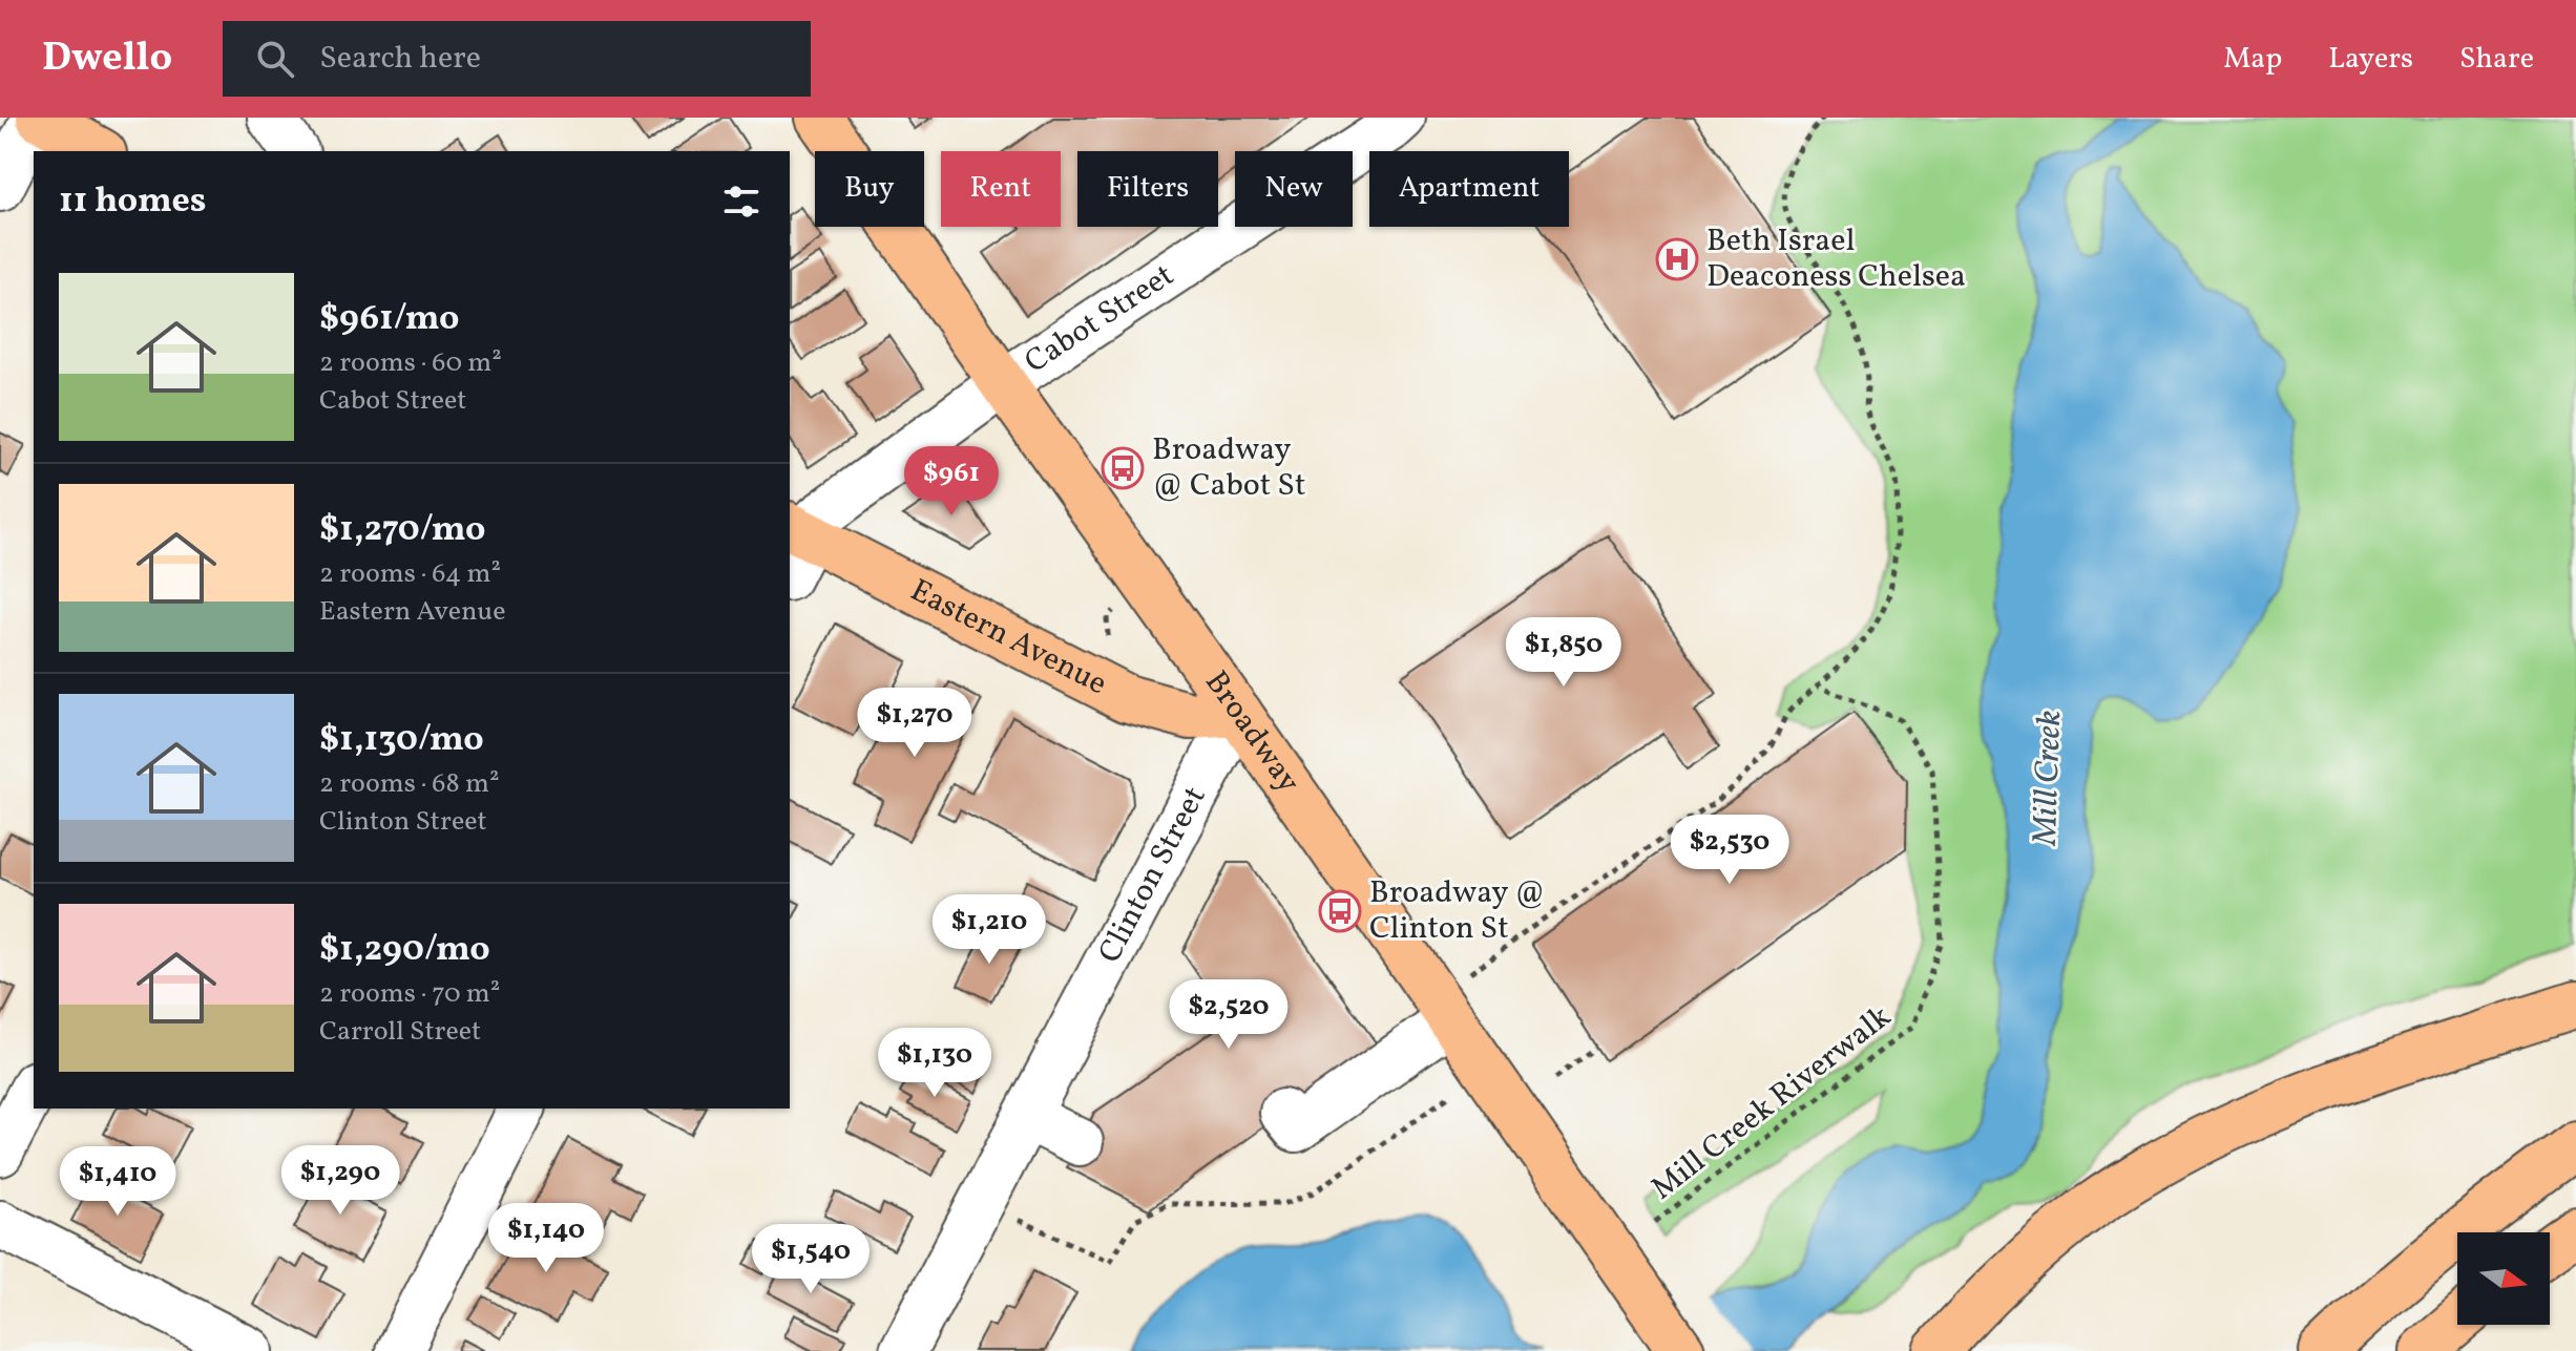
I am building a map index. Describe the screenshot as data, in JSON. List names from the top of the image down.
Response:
{
  "streets": {
    "main road": ["Eastern Avenue", "Broadway"],
    "street": ["Cabot Street", "Clinton Street"],
    "path": ["Mill Creek Riverwalk"]
  },
  "crossings": [
    ["Cabot Street", "Eastern Avenue"],
    ["Cabot Street", "Broadway"],
    ["Eastern Avenue", "Broadway"],
    ["Eastern Avenue", "Clinton Street"],
    ["Broadway", "Clinton Street"]
  ],
  "water": ["Mill Creek"],
  "places": {
    "hospital": ["Beth Israel Deaconess Chelsea"],
    "bus stop": ["Broadway @ Cabot St", "Broadway @ Clinton St"]
  },
  "north": "right",
  "page": {
    "header": "Dwello",
    "search": "Search here",
    "nav": ["Map", "Layers", "Share"],
    "chip": [
      "Buy",
      "Rent",
      "Filters",
      "New",
      "Apartment"
    ],
    "heading": "11 homes",
    "list": [
      {
        "name": "$961/mo",
        "note": "2 rooms · 60 m² · Cabot Street"
      },
      {
        "name": "$1,270/mo",
        "note": "2 rooms · 64 m² · Eastern Avenue"
      },
      {
        "name": "$1,130/mo",
        "note": "2 rooms · 68 m² · Clinton Street"
      },
      {
        "name": "$1,290/mo",
        "note": "2 rooms · 70 m² · Carroll Street"
      }
    ],
    "price": [
      "$961",
      "$1,850",
      "$1,270",
      "$2,530",
      "$1,210",
      "$2,520",
      "$1,130",
      "$1,290",
      "$1,410",
      "$1,140",
      "$1,540"
    ]
  }
}
